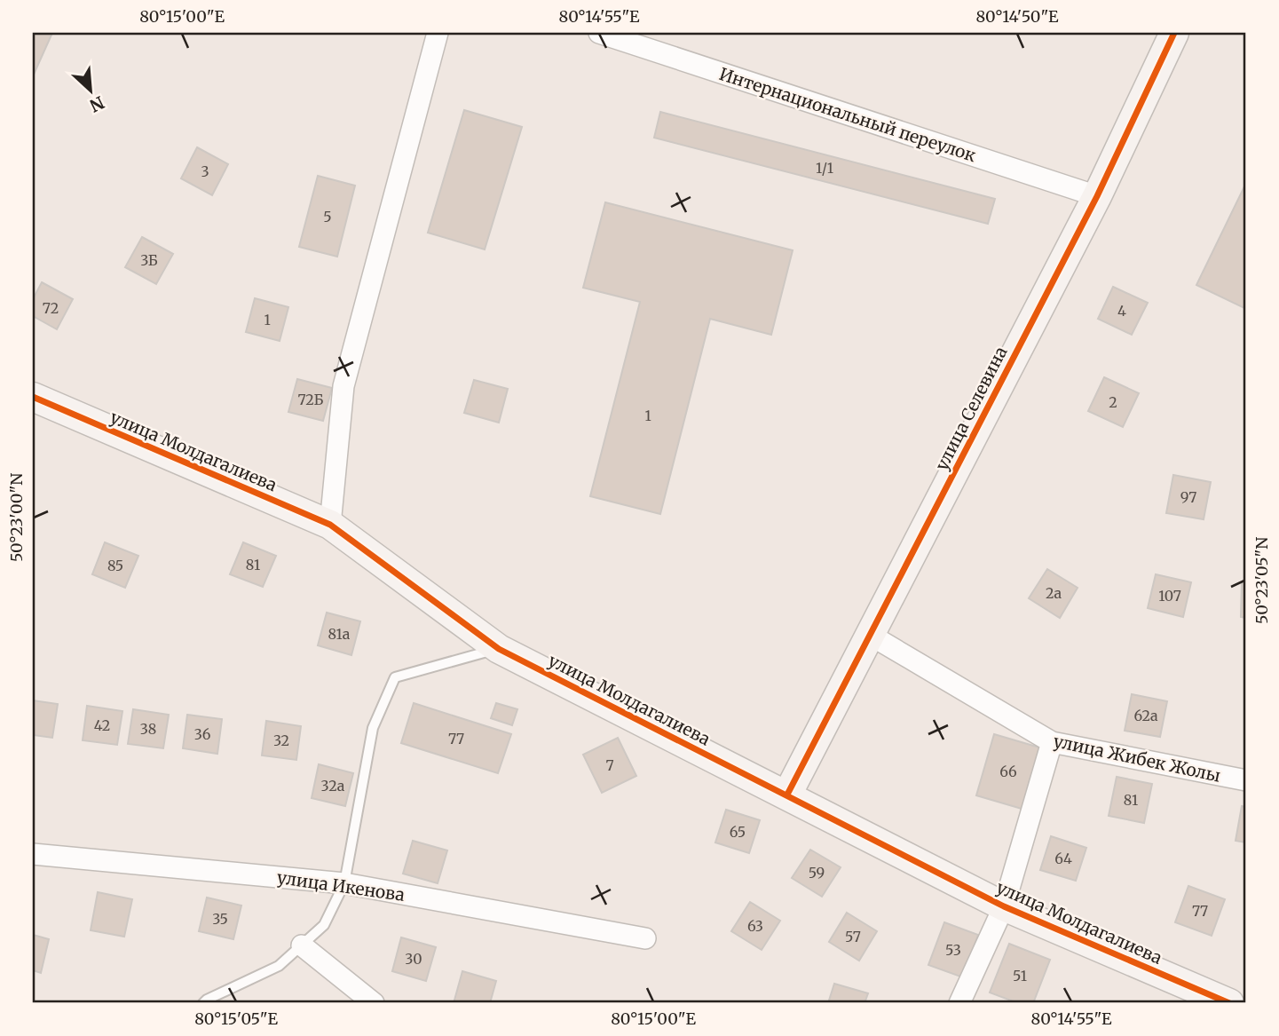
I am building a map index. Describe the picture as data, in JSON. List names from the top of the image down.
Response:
{
  "streets": {
    "street": [
      "Интернациональный переулок",
      "улица Селевина",
      "улица Молдагалиева",
      "улица Жибек Жолы",
      "улица Икенова"
    ]
  },
  "crossings": [
    ["Интернациональный переулок", "улица Селевина"],
    ["улица Селевина", "улица Молдагалиева"],
    ["улица Селевина", "улица Жибек Жолы"]
  ],
  "house_numbers": [
    "1/1",
    "3",
    "5",
    "3Б",
    "72",
    "4",
    "1",
    "72Б",
    "2",
    "1",
    "97",
    "81",
    "85",
    "2а",
    "107",
    "81а",
    "62а",
    "42",
    "38",
    "36",
    "77",
    "32",
    "7",
    "66",
    "32а",
    "81",
    "65",
    "64",
    "59",
    "77",
    "35",
    "63",
    "57",
    "53",
    "30",
    "51"
  ],
  "north": "bottom right",
  "coordinates": [
    "80°15'00\"E",
    "80°14'55\"E",
    "80°14'50\"E",
    "50°23'00\"N",
    "50°23'05\"N",
    "80°15'05\"E"
  ]
}
